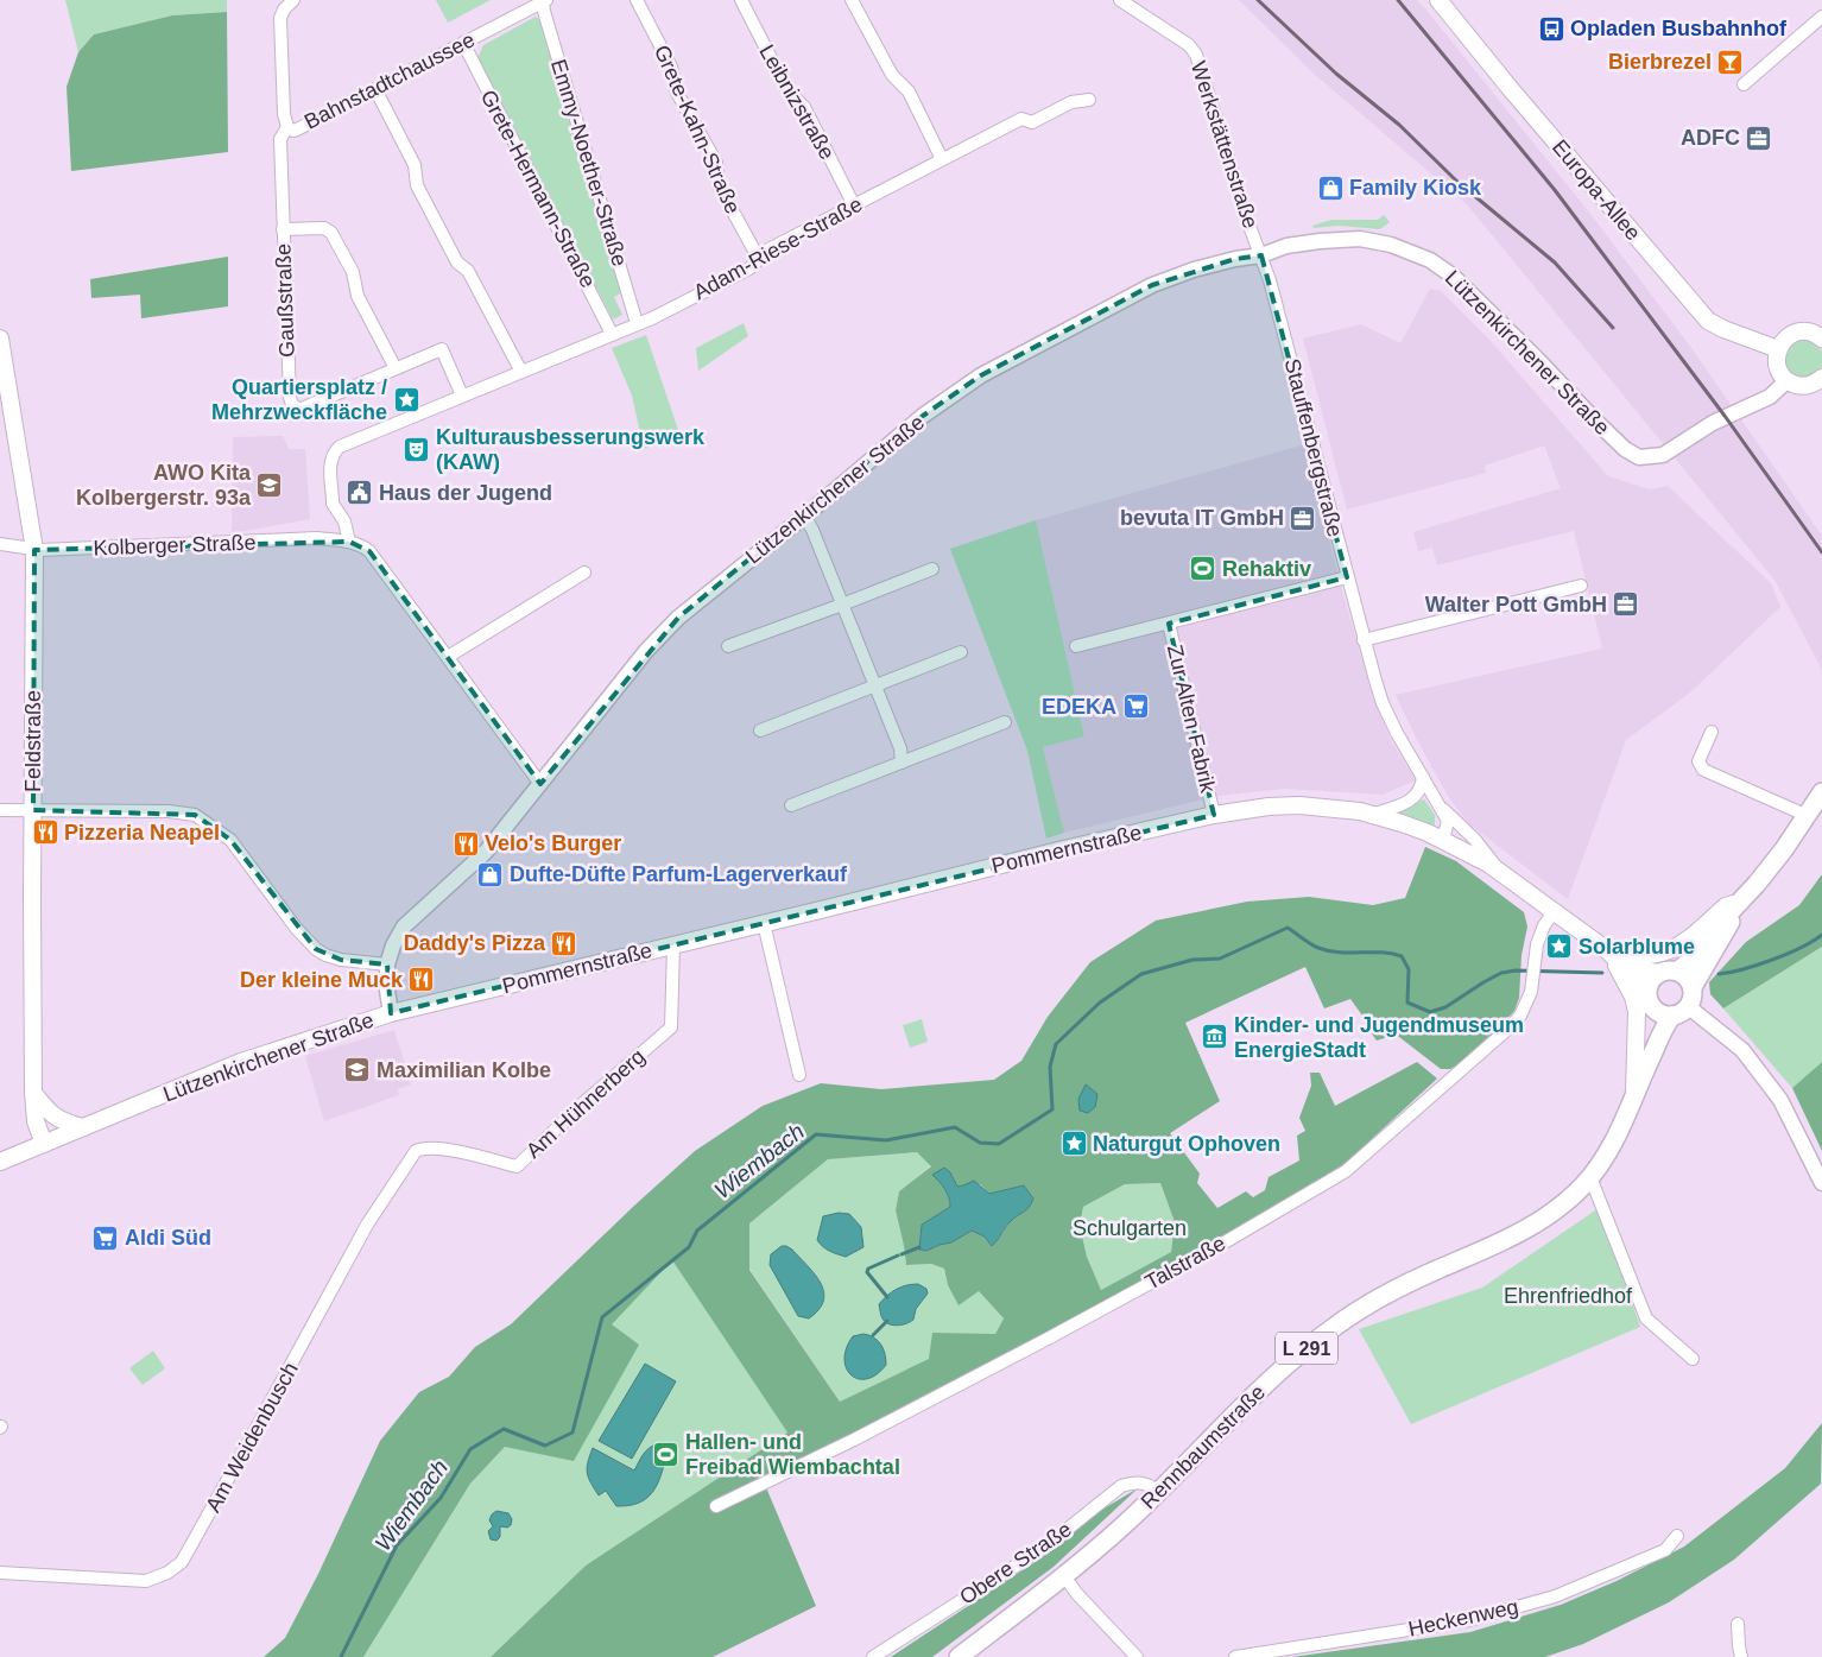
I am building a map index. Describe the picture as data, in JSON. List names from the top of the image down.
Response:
{
  "streets": {
    "main road": [
      "Europa-Allee",
      "Lützenkirchener Straße",
      "Stauffenbergstraße",
      "Feldstraße",
      "Pommernstraße",
      "L 291",
      "Rennbaumstraße"
    ],
    "street": [
      "Bahnstadtchaussee",
      "Leibnizstraße",
      "Grete-Kahn-Straße",
      "Werkstättenstraße",
      "Emmy-Noether-Straße",
      "Grete-Hermann-Straße",
      "Adam-Riese-Straße",
      "Gaußstraße",
      "Kolberger Straße",
      "Zur Alten Fabrik",
      "Am Hühnerberg",
      "Talstraße",
      "Am Weidenbusch",
      "Obere Straße",
      "Heckenweg"
    ]
  },
  "crossings": [
    ["Bahnstadtchaussee", "Emmy-Noether-Straße"],
    ["Bahnstadtchaussee", "Grete-Hermann-Straße"],
    ["Bahnstadtchaussee", "Gaußstraße"],
    ["Leibnizstraße", "Adam-Riese-Straße"],
    ["Grete-Kahn-Straße", "Adam-Riese-Straße"],
    ["Werkstättenstraße", "Lützenkirchener Straße"],
    ["Werkstättenstraße", "Stauffenbergstraße"],
    ["Emmy-Noether-Straße", "Adam-Riese-Straße"],
    ["Grete-Hermann-Straße", "Adam-Riese-Straße"],
    ["Adam-Riese-Straße", "Gaußstraße"],
    ["Lützenkirchener Straße", "Stauffenbergstraße"],
    ["Lützenkirchener Straße", "Kolberger Straße"],
    ["Lützenkirchener Straße", "Feldstraße"],
    ["Lützenkirchener Straße", "Pommernstraße"],
    ["Stauffenbergstraße", "Zur Alten Fabrik"],
    ["Stauffenbergstraße", "Pommernstraße"],
    ["Stauffenbergstraße", "Talstraße"],
    ["Stauffenbergstraße", "Rennbaumstraße"],
    ["Kolberger Straße", "Feldstraße"],
    ["Zur Alten Fabrik", "Pommernstraße"],
    ["Pommernstraße", "Am Hühnerberg"],
    ["Am Hühnerberg", "Am Weidenbusch"],
    ["Rennbaumstraße", "Obere Straße"]
  ],
  "water": ["Wiembach"],
  "parks": ["Schulgarten", "Ehrenfriedhof"],
  "places": {
    "bus stop": ["Opladen Busbahnhof"],
    "bar": ["Bierbrezel"],
    "office": ["ADFC", "bevuta IT GmbH", "Walter Pott GmbH"],
    "shop": ["Family Kiosk", "Dufte-Düfte Parfum-Lagerverkauf"],
    "place": ["Quartiersplatz / Mehrzweckfläche", "Solarblume", "Naturgut Ophoven"],
    "theatre": ["Kulturausbesserungswerk (KAW)"],
    "school or university": ["AWO Kita Kolbergerstr. 93a", "Maximilian Kolbe"],
    "public building": ["Haus der Jugend"],
    "sports": ["Rehaktiv", "Hallen- und Freibad Wiembachtal"],
    "supermarket": ["EDEKA", "Aldi Süd"],
    "restaurant": [
      "Pizzeria Neapel",
      "Velo's Burger",
      "Daddy's Pizza",
      "Der kleine Muck"
    ],
    "museum": ["Kinder- und Jugendmuseum EnergieStadt"]
  }
}
